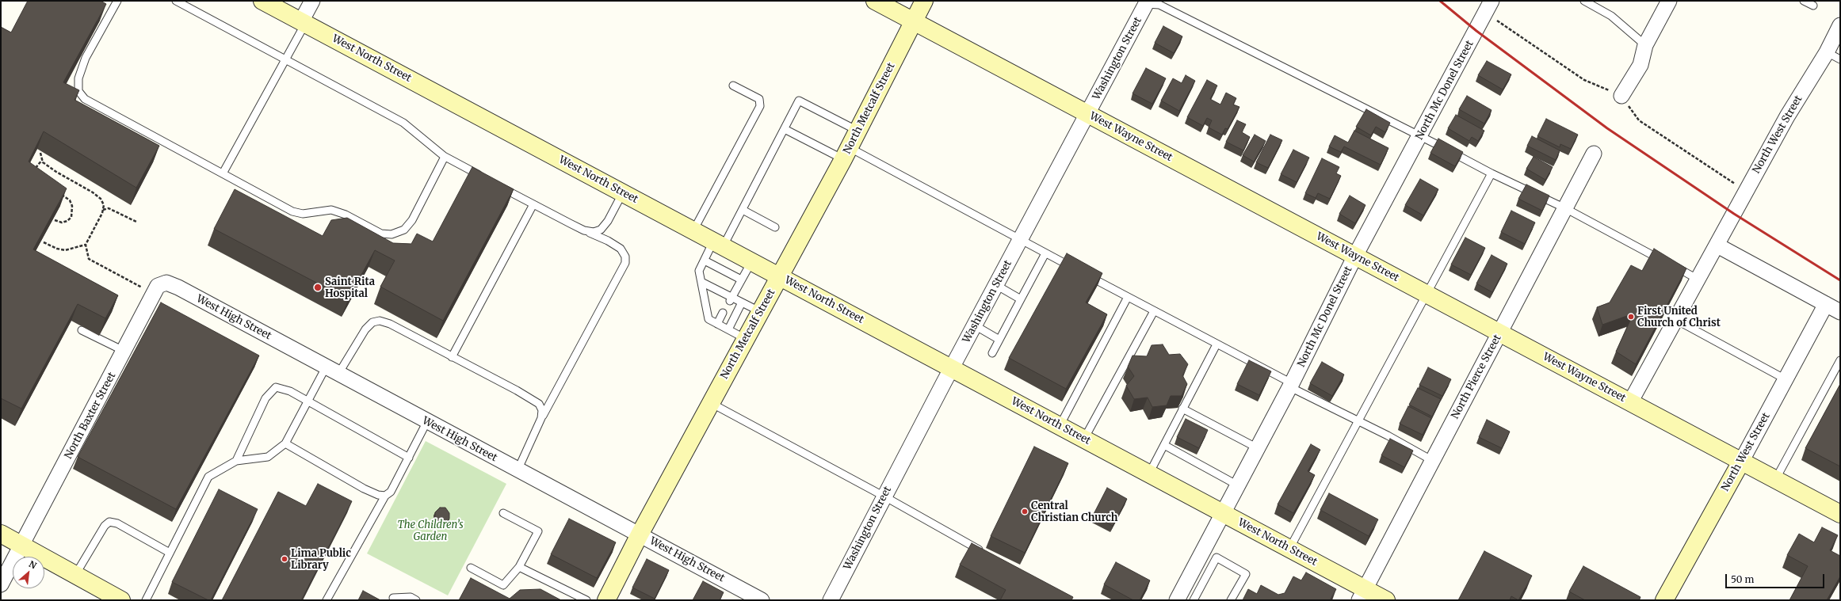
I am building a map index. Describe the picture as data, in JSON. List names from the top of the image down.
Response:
{
  "streets": {
    "main road": [
      "West North Street",
      "North Metcalf Street",
      "North West Street",
      "West Wayne Street"
    ],
    "street": [
      "Washington Street",
      "North Mc Donel Street",
      "West High Street",
      "North Pierce Street",
      "North Baxter Street"
    ]
  },
  "crossings": [
    ["West North Street", "Washington Street"],
    ["West North Street", "North Mc Donel Street"],
    ["West North Street", "North Metcalf Street"],
    ["West North Street", "North Pierce Street"],
    ["Washington Street", "West Wayne Street"],
    ["North Mc Donel Street", "West Wayne Street"],
    ["North Metcalf Street", "West Wayne Street"],
    ["North Metcalf Street", "West High Street"],
    ["North West Street", "West Wayne Street"],
    ["West Wayne Street", "North Pierce Street"],
    ["West High Street", "North Baxter Street"]
  ],
  "parks": ["The Children’s Garden"],
  "places": [
    "Saint Rita Hospital",
    "First United Church of Christ",
    "Central Christian Church",
    "Lima Public Library"
  ],
  "scale_bar": "50 m",
  "north": "top right"
}
